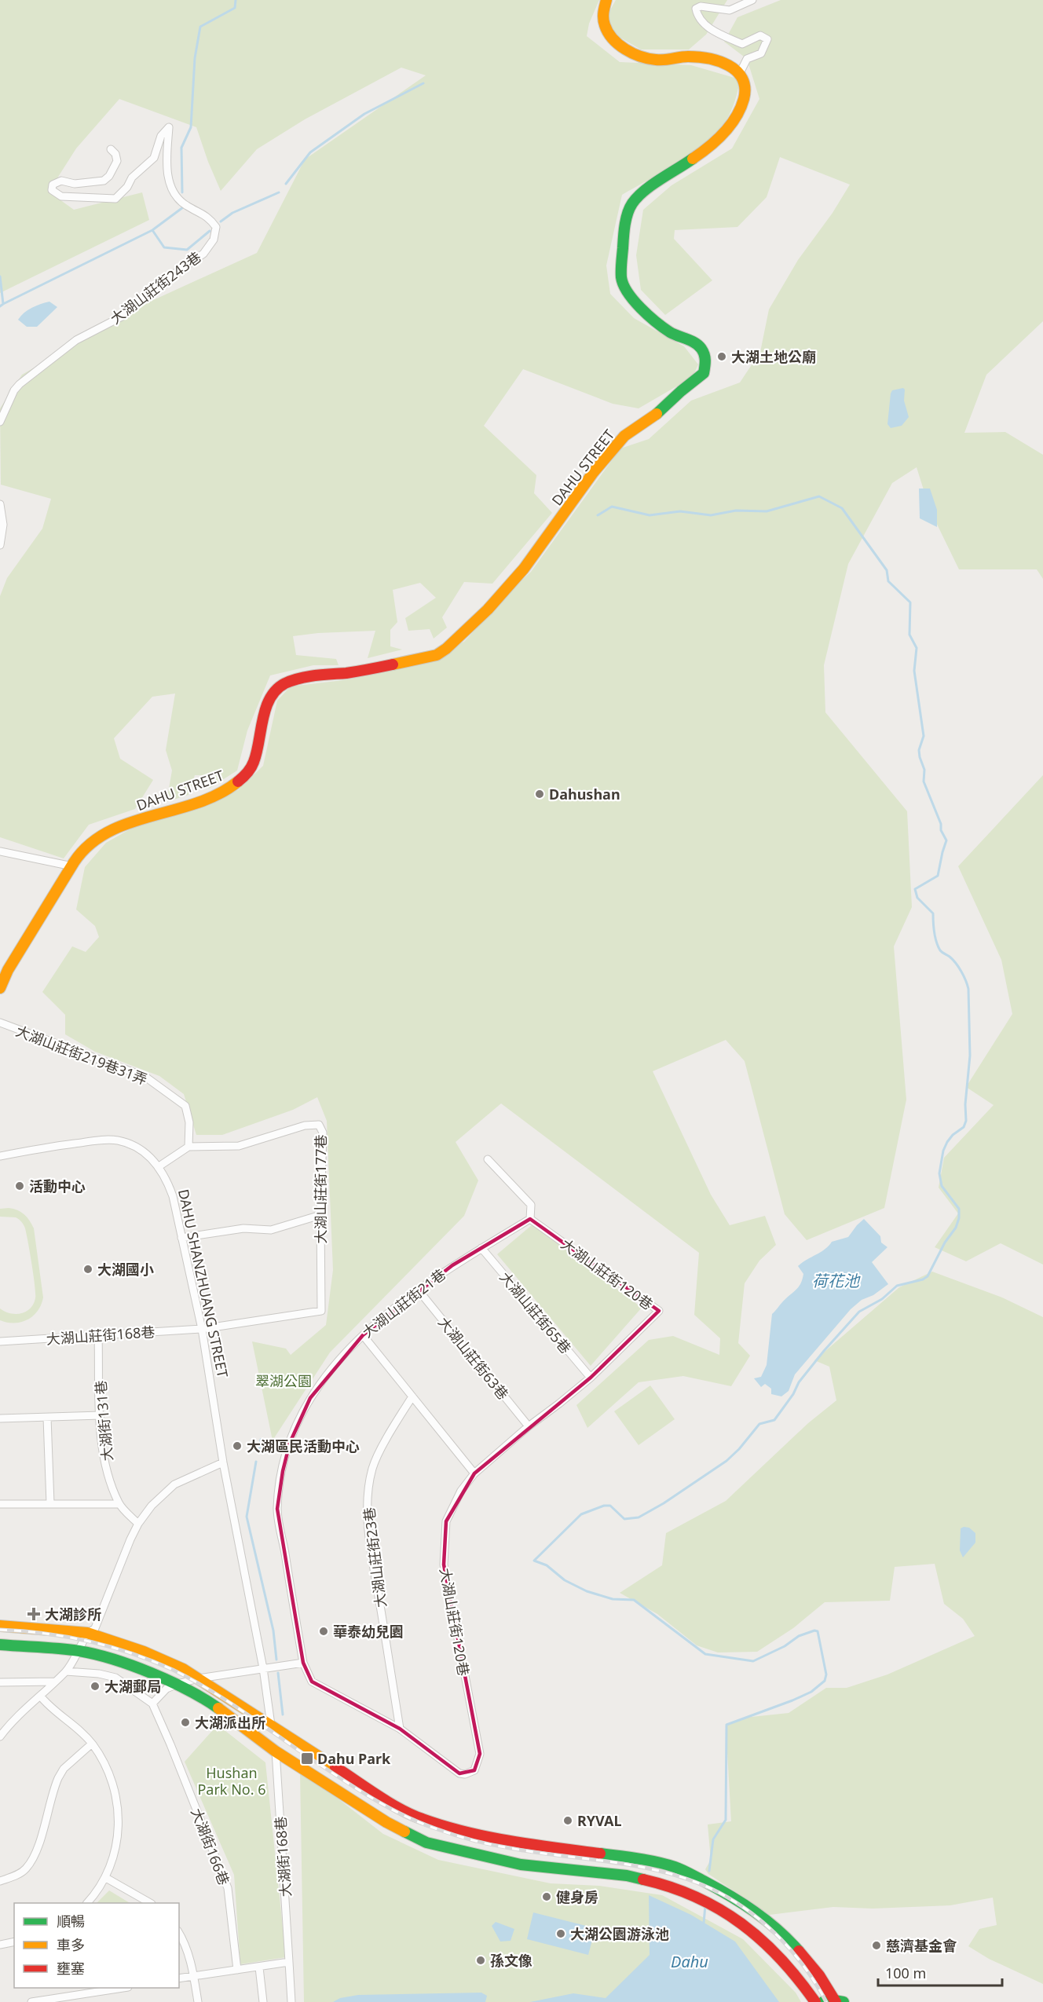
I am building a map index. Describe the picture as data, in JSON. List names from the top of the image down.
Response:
{
  "streets": {
    "main road": ["DAHU STREET"],
    "street": [
      "大湖山莊街243巷",
      "大湖山莊街219巷31弄",
      "大湖山莊街177巷",
      "大湖山莊街120巷",
      "DAHU SHANZHUANG STREET",
      "大湖山莊街21巷",
      "大湖山莊街65巷",
      "大湖山莊街168巷",
      "大湖山莊街63巷",
      "大湖街131巷",
      "大湖山莊街23巷",
      "大湖街166巷",
      "大湖街168巷"
    ]
  },
  "crossings": [
    ["大湖山莊街219巷31弄", "大湖山莊街177巷"],
    ["大湖山莊街177巷", "大湖山莊街168巷"],
    ["大湖山莊街120巷", "大湖山莊街21巷"],
    ["大湖山莊街120巷", "大湖山莊街65巷"],
    ["大湖山莊街120巷", "大湖山莊街63巷"],
    ["大湖山莊街120巷", "大湖山莊街23巷"],
    ["DAHU SHANZHUANG STREET", "大湖山莊街168巷"],
    ["大湖山莊街21巷", "大湖山莊街65巷"],
    ["大湖山莊街21巷", "大湖山莊街63巷"],
    ["大湖山莊街168巷", "大湖街131巷"]
  ],
  "water": ["荷花池", "Dahu"],
  "parks": ["翠湖公園", "Hushan Park No. 6"],
  "places": {
    "other": [
      "大湖土地公廟",
      "Dahushan",
      "活動中心",
      "大湖國小",
      "大湖區民活動中心",
      "華泰幼兒園",
      "大湖郵局",
      "大湖派出所",
      "RYVAL",
      "健身房",
      "大湖公園游泳池",
      "慈濟基金會",
      "孫文像"
    ],
    "health": ["大湖診所"],
    "transit": ["Dahu Park"]
  },
  "legend": ["順暢", "車多", "壅塞"],
  "scale_bar": "100 m"
}
